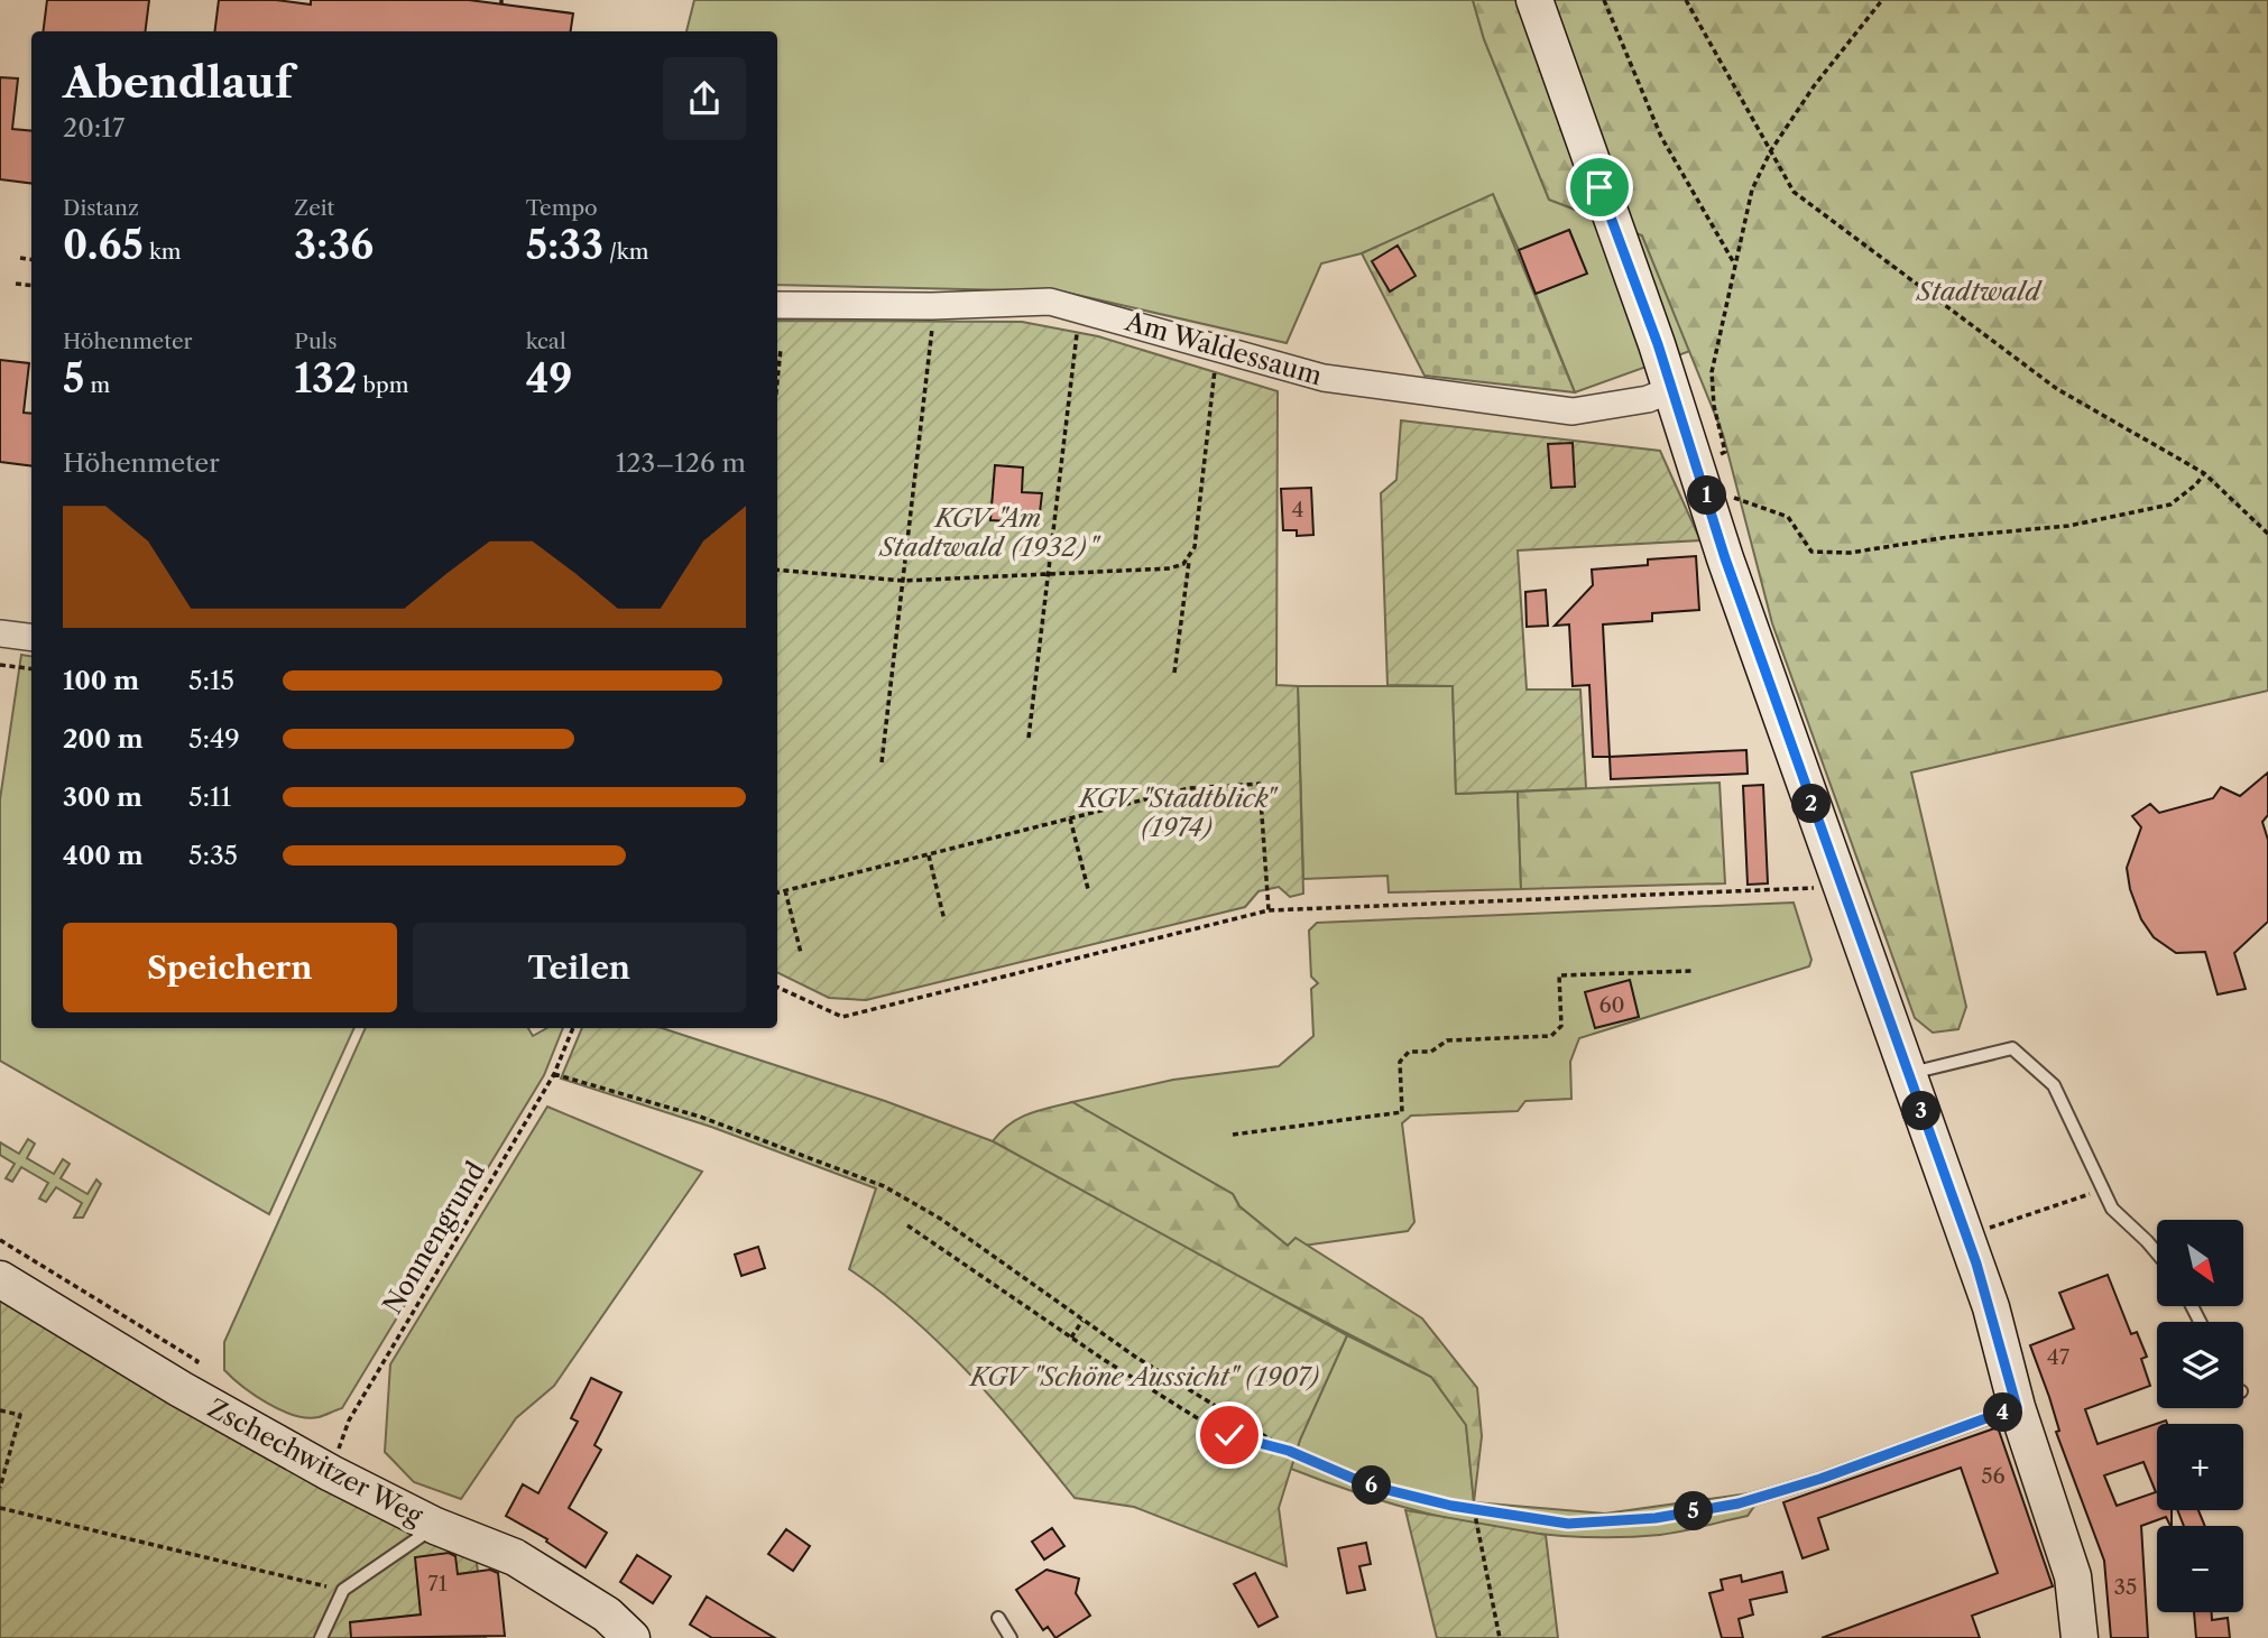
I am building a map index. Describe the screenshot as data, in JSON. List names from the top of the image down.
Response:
{
  "streets": {
    "street": ["Am Waldessaum", "Zschechwitzer Weg"],
    "path": ["Nonnengrund"]
  },
  "crossings": [
    ["Nonnengrund", "Zschechwitzer Weg"]
  ],
  "parks": [
    "Stadtwald",
    "KGV \"Am Stadtwald (1932)\"",
    "KGV \"Stadtblick\" (1974)",
    "KGV \"Schöne Aussicht\" (1907)"
  ],
  "house_numbers": [
    "4",
    "60",
    "47",
    "56",
    "71",
    "35"
  ],
  "north": "bottom right",
  "page": {
    "heading": ["Abendlauf", "20:17"],
    "stats": [
      ["Distanz", "0.65 km"],
      ["Zeit", "3:36"],
      ["Tempo", "5:33 /km"],
      ["Höhenmeter", "5 m"],
      ["Puls", "132 bpm"],
      ["kcal", "49"]
    ],
    "chart": ["Höhenmeter", "123–126 m"],
    "pins": [
      "1",
      "2",
      "3",
      "4",
      "6",
      "5"
    ],
    "list": [
      {
        "name": "100 m",
        "note": "5:15"
      },
      {
        "name": "200 m",
        "note": "5:49"
      },
      {
        "name": "300 m",
        "note": "5:11"
      },
      {
        "name": "400 m",
        "note": "5:35"
      }
    ],
    "buttons": ["Speichern", "Teilen"],
    "map_buttons": ["+", "−"]
  }
}
